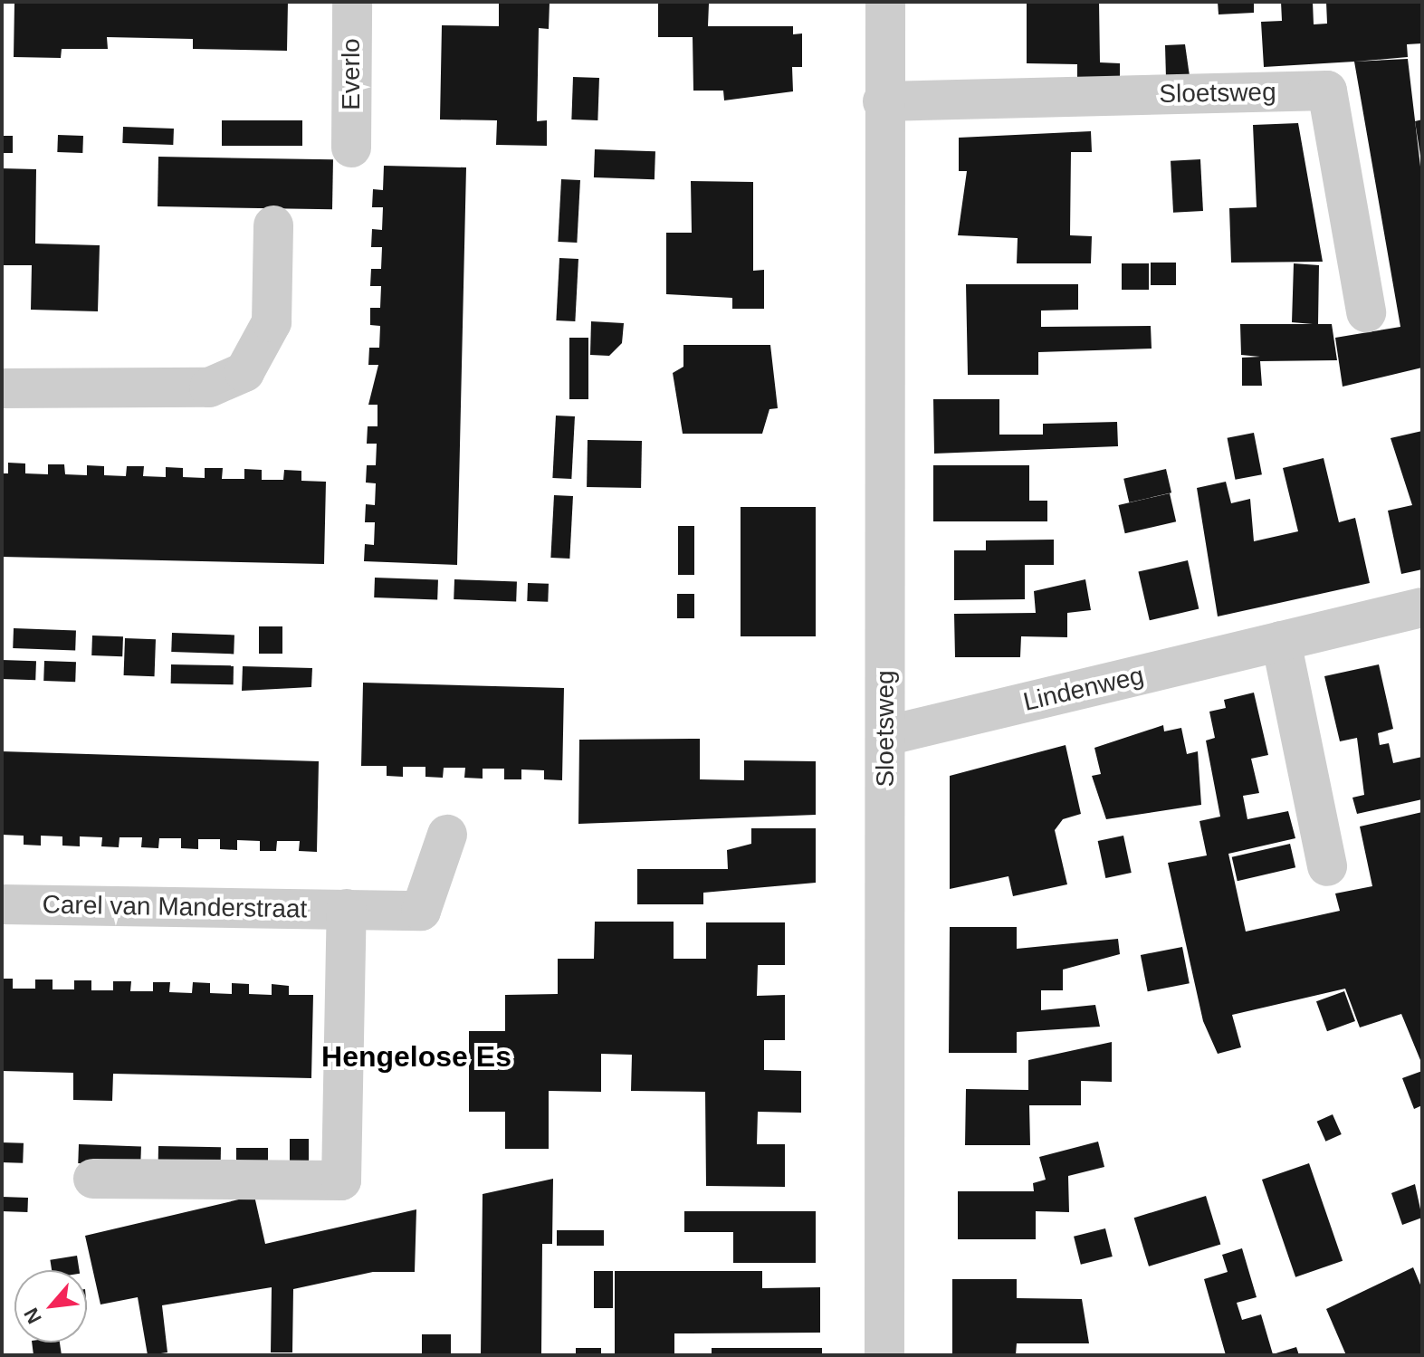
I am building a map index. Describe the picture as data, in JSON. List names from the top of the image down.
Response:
{
  "streets": {
    "street": [
      "Everlo",
      "Sloetsweg",
      "Lindenweg",
      "Carel van Manderstraat"
    ]
  },
  "crossings": [
    ["Sloetsweg", "Lindenweg"]
  ],
  "districts": ["Hengelose Es"],
  "north": "bottom left"
}
